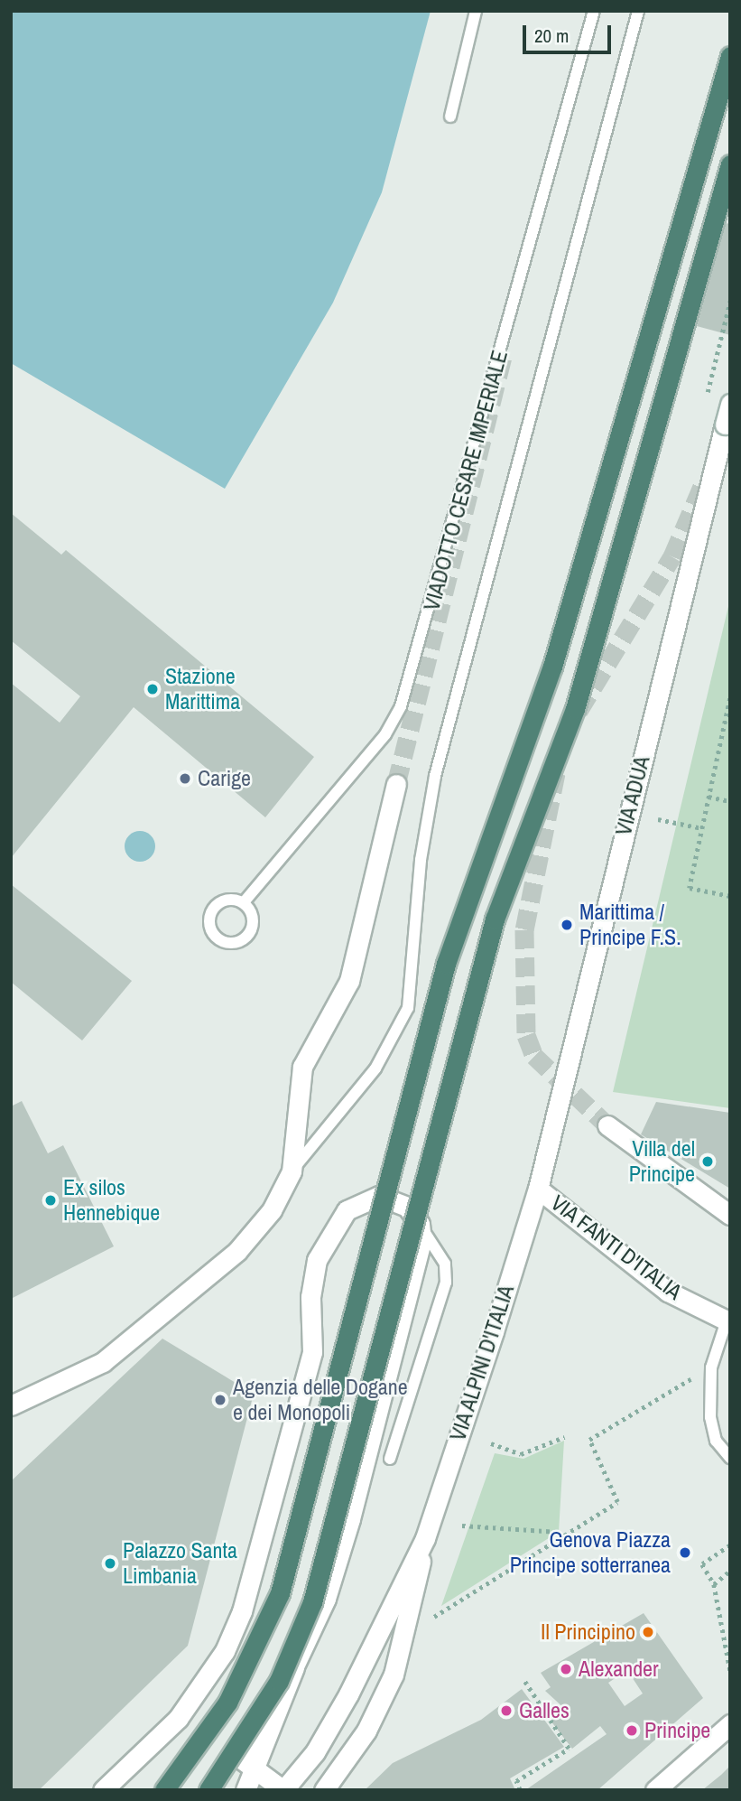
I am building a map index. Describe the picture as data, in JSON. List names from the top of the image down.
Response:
{
  "streets": {
    "street": ["VIA ADUA", "VIA FANTI D'ITALIA", "VIA ALPINI D'ITALIA"],
    "lane": ["VIADOTTO CESARE IMPERIALE"]
  },
  "crossings": [
    ["VIA ADUA", "VIA FANTI D'ITALIA"],
    ["VIA ADUA", "VIA ALPINI D'ITALIA"],
    ["VIA FANTI D'ITALIA", "VIA ALPINI D'ITALIA"]
  ],
  "places": [
    "Stazione Marittima",
    "Carige",
    "Marittima / Principe F.S.",
    "Villa del Principe",
    "Ex silos Hennebique",
    "Agenzia delle Dogane e dei Monopoli",
    "Genova Piazza Principe sotterranea",
    "Palazzo Santa Limbania",
    "Il Principino",
    "Alexander",
    "Galles",
    "Principe"
  ],
  "scale_bar": "20 m"
}
